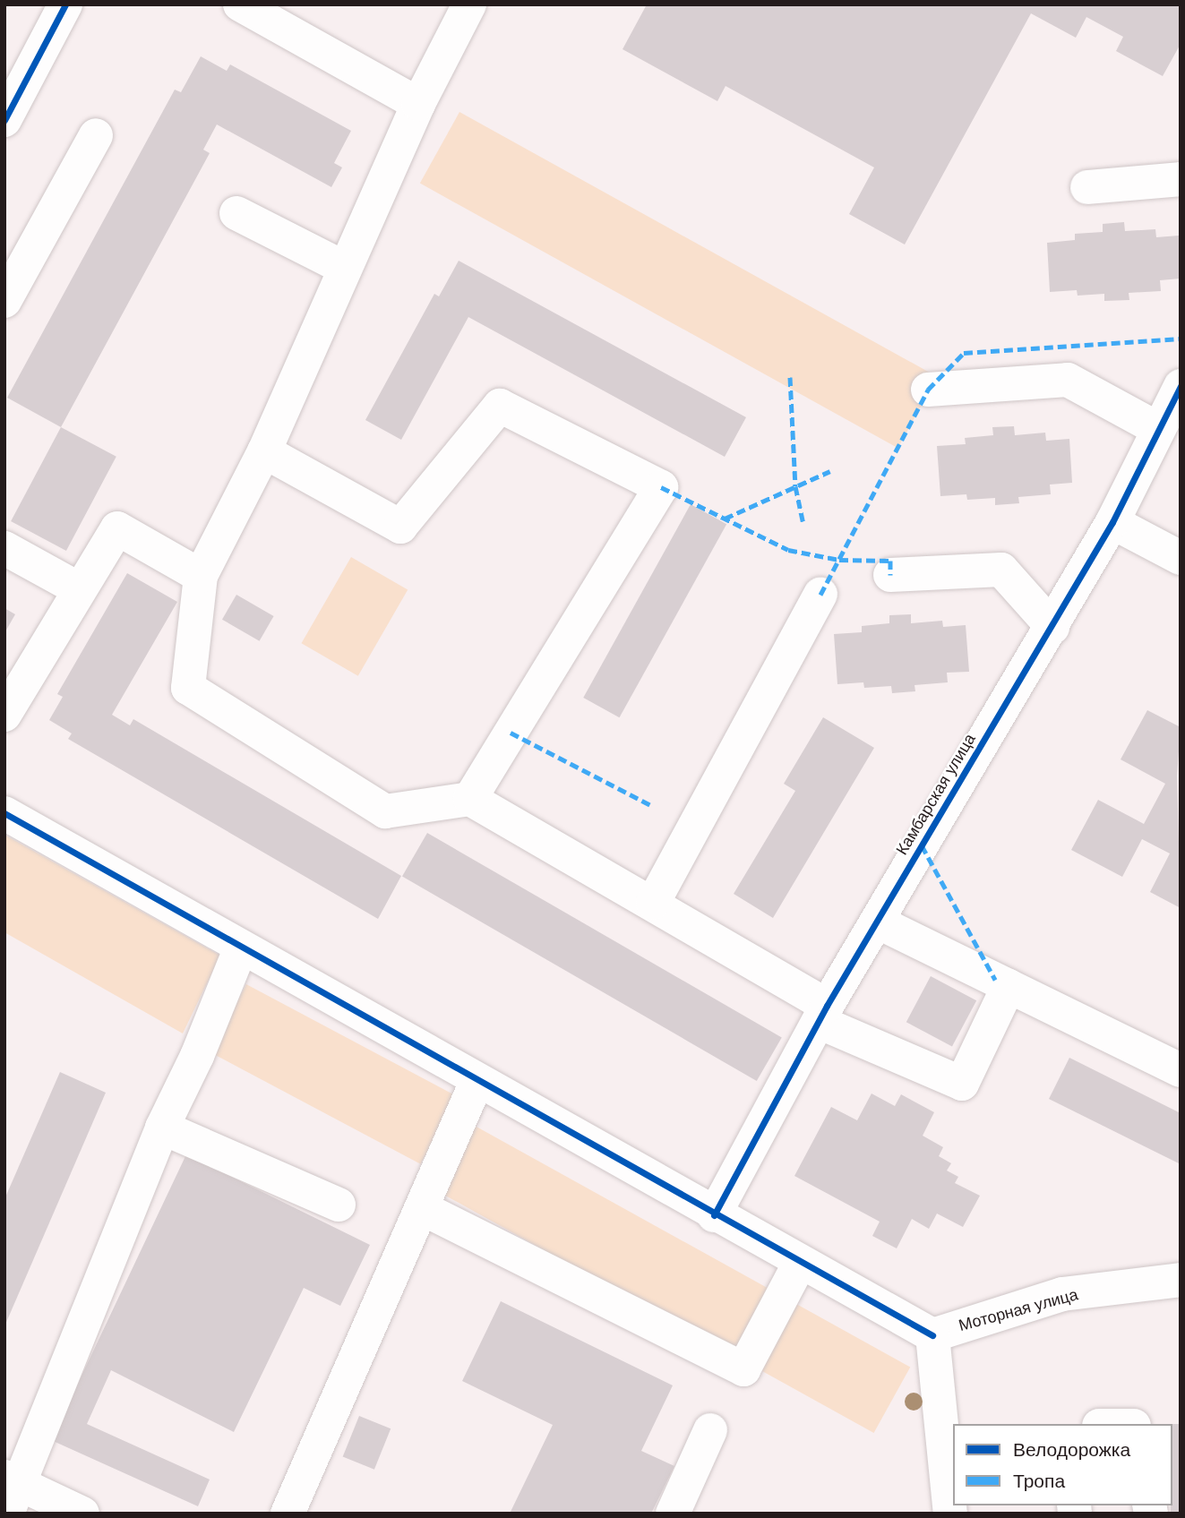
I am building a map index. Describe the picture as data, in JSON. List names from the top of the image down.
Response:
{
  "streets": {
    "street": ["Камбарская улица", "Моторная улица"]
  },
  "legend": ["Велодорожка", "Тропа"]
}
